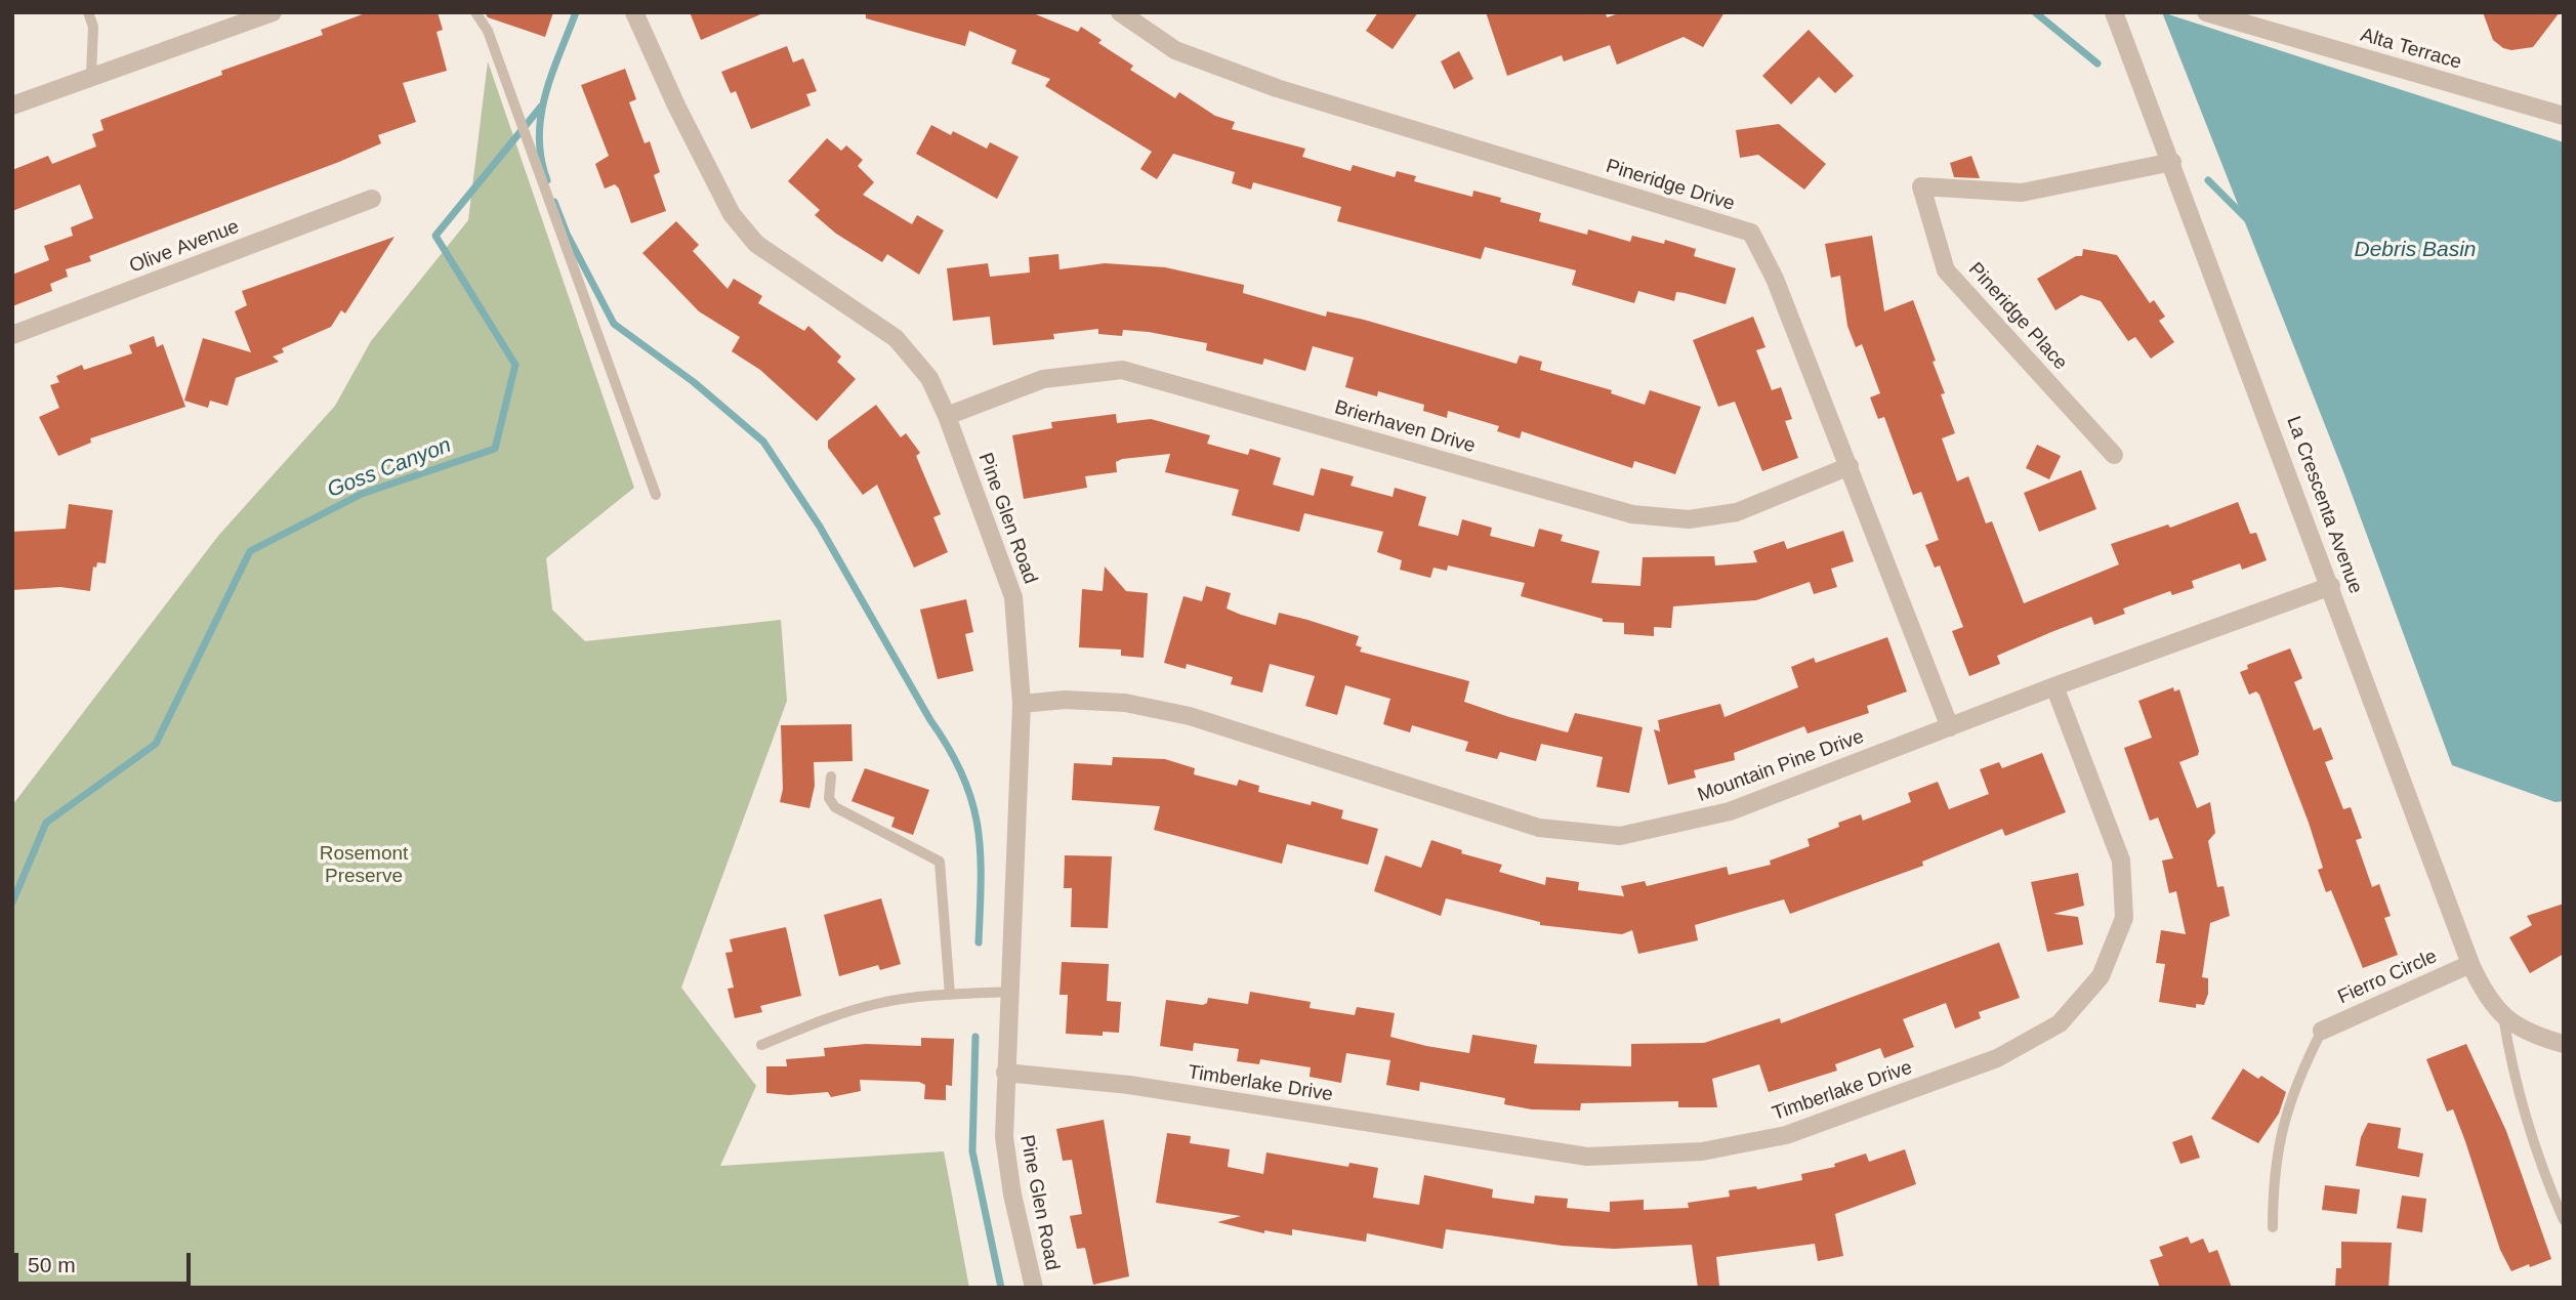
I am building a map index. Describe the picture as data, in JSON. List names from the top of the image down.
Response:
{
  "streets": {
    "street": [
      "Alta Terrace",
      "Pineridge Drive",
      "Olive Avenue",
      "Pineridge Place",
      "Brierhaven Drive",
      "La Crescenta Avenue",
      "Pine Glen Road",
      "Mountain Pine Drive",
      "Fierro Circle",
      "Timberlake Drive"
    ]
  },
  "crossings": [
    ["Pineridge Drive", "Brierhaven Drive"],
    ["Pineridge Drive", "Mountain Pine Drive"],
    ["Pineridge Place", "La Crescenta Avenue"],
    ["Brierhaven Drive", "Pine Glen Road"],
    ["La Crescenta Avenue", "Mountain Pine Drive"],
    ["La Crescenta Avenue", "Fierro Circle"],
    ["Pine Glen Road", "Mountain Pine Drive"],
    ["Pine Glen Road", "Timberlake Drive"],
    ["Mountain Pine Drive", "Timberlake Drive"]
  ],
  "water": ["Debris Basin", "Goss Canyon"],
  "parks": ["Rosemont Preserve"],
  "scale_bar": "50 m"
}
